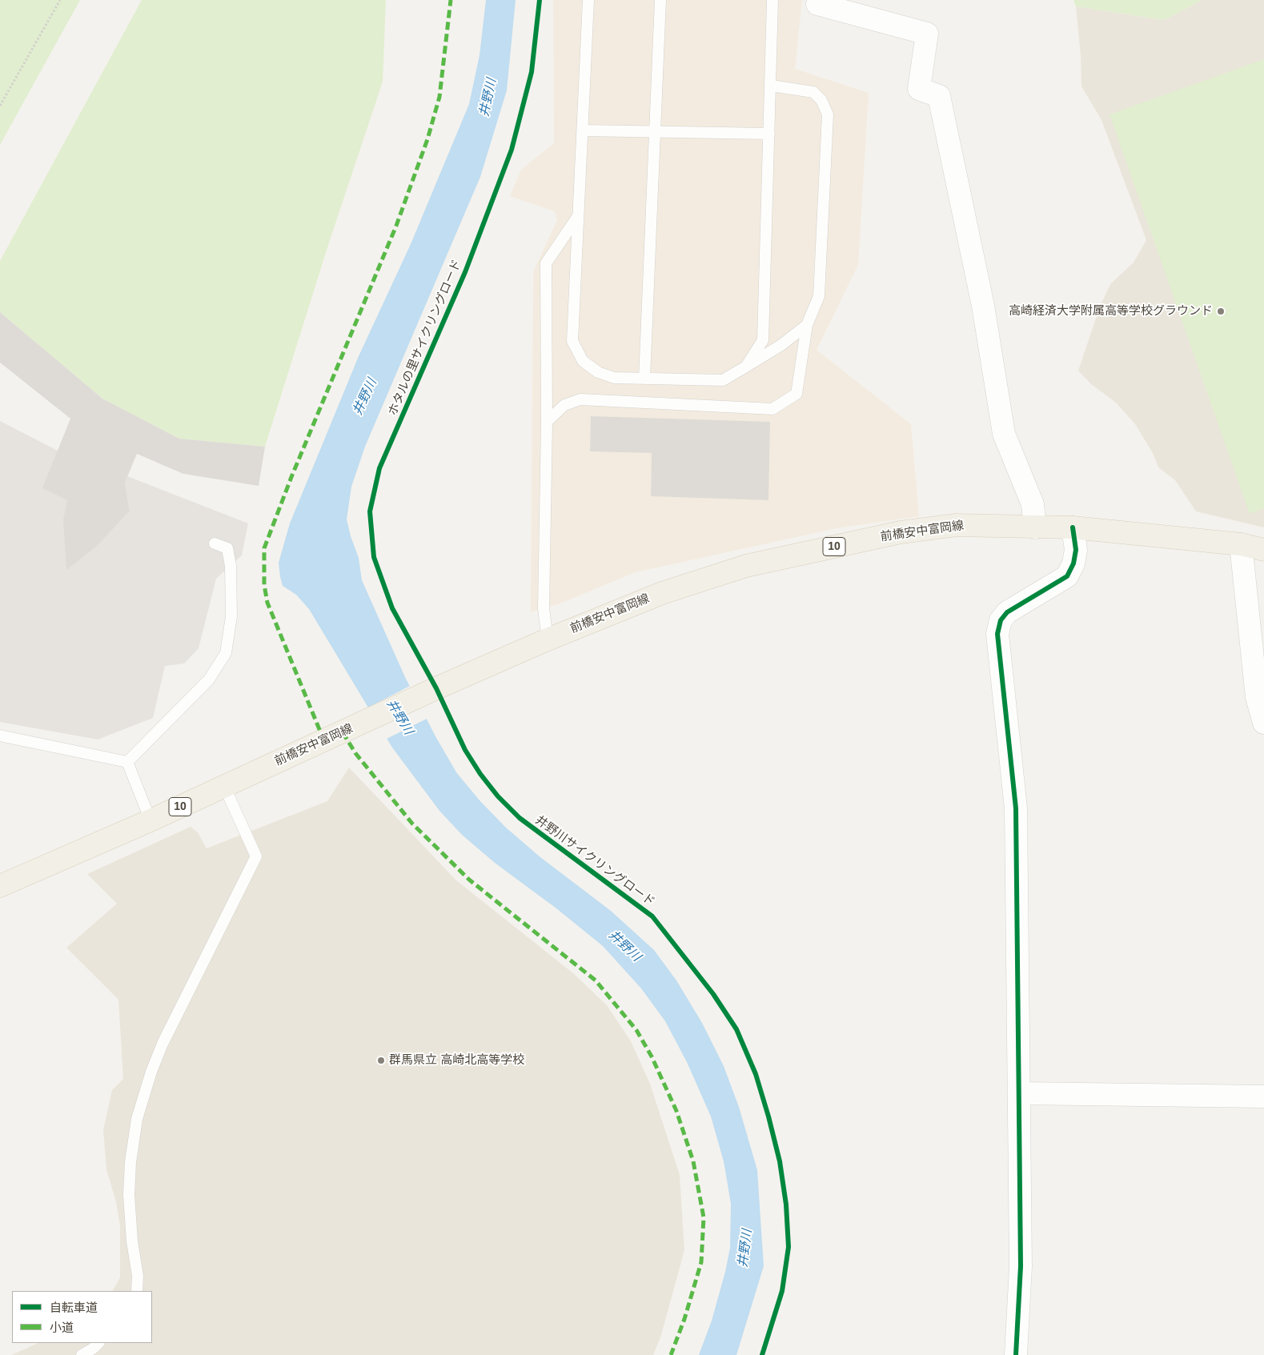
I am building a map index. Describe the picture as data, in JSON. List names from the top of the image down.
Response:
{
  "streets": {
    "main road": ["前橋安中富岡線", "10"],
    "cycle path": ["ホタルの里サイクリングロード"]
  },
  "water": ["井野川"],
  "places": ["高崎経済大学附属高等学校グラウンド", "群馬県立 高崎北高等学校"],
  "legend": ["自転車道", "小道"]
}
